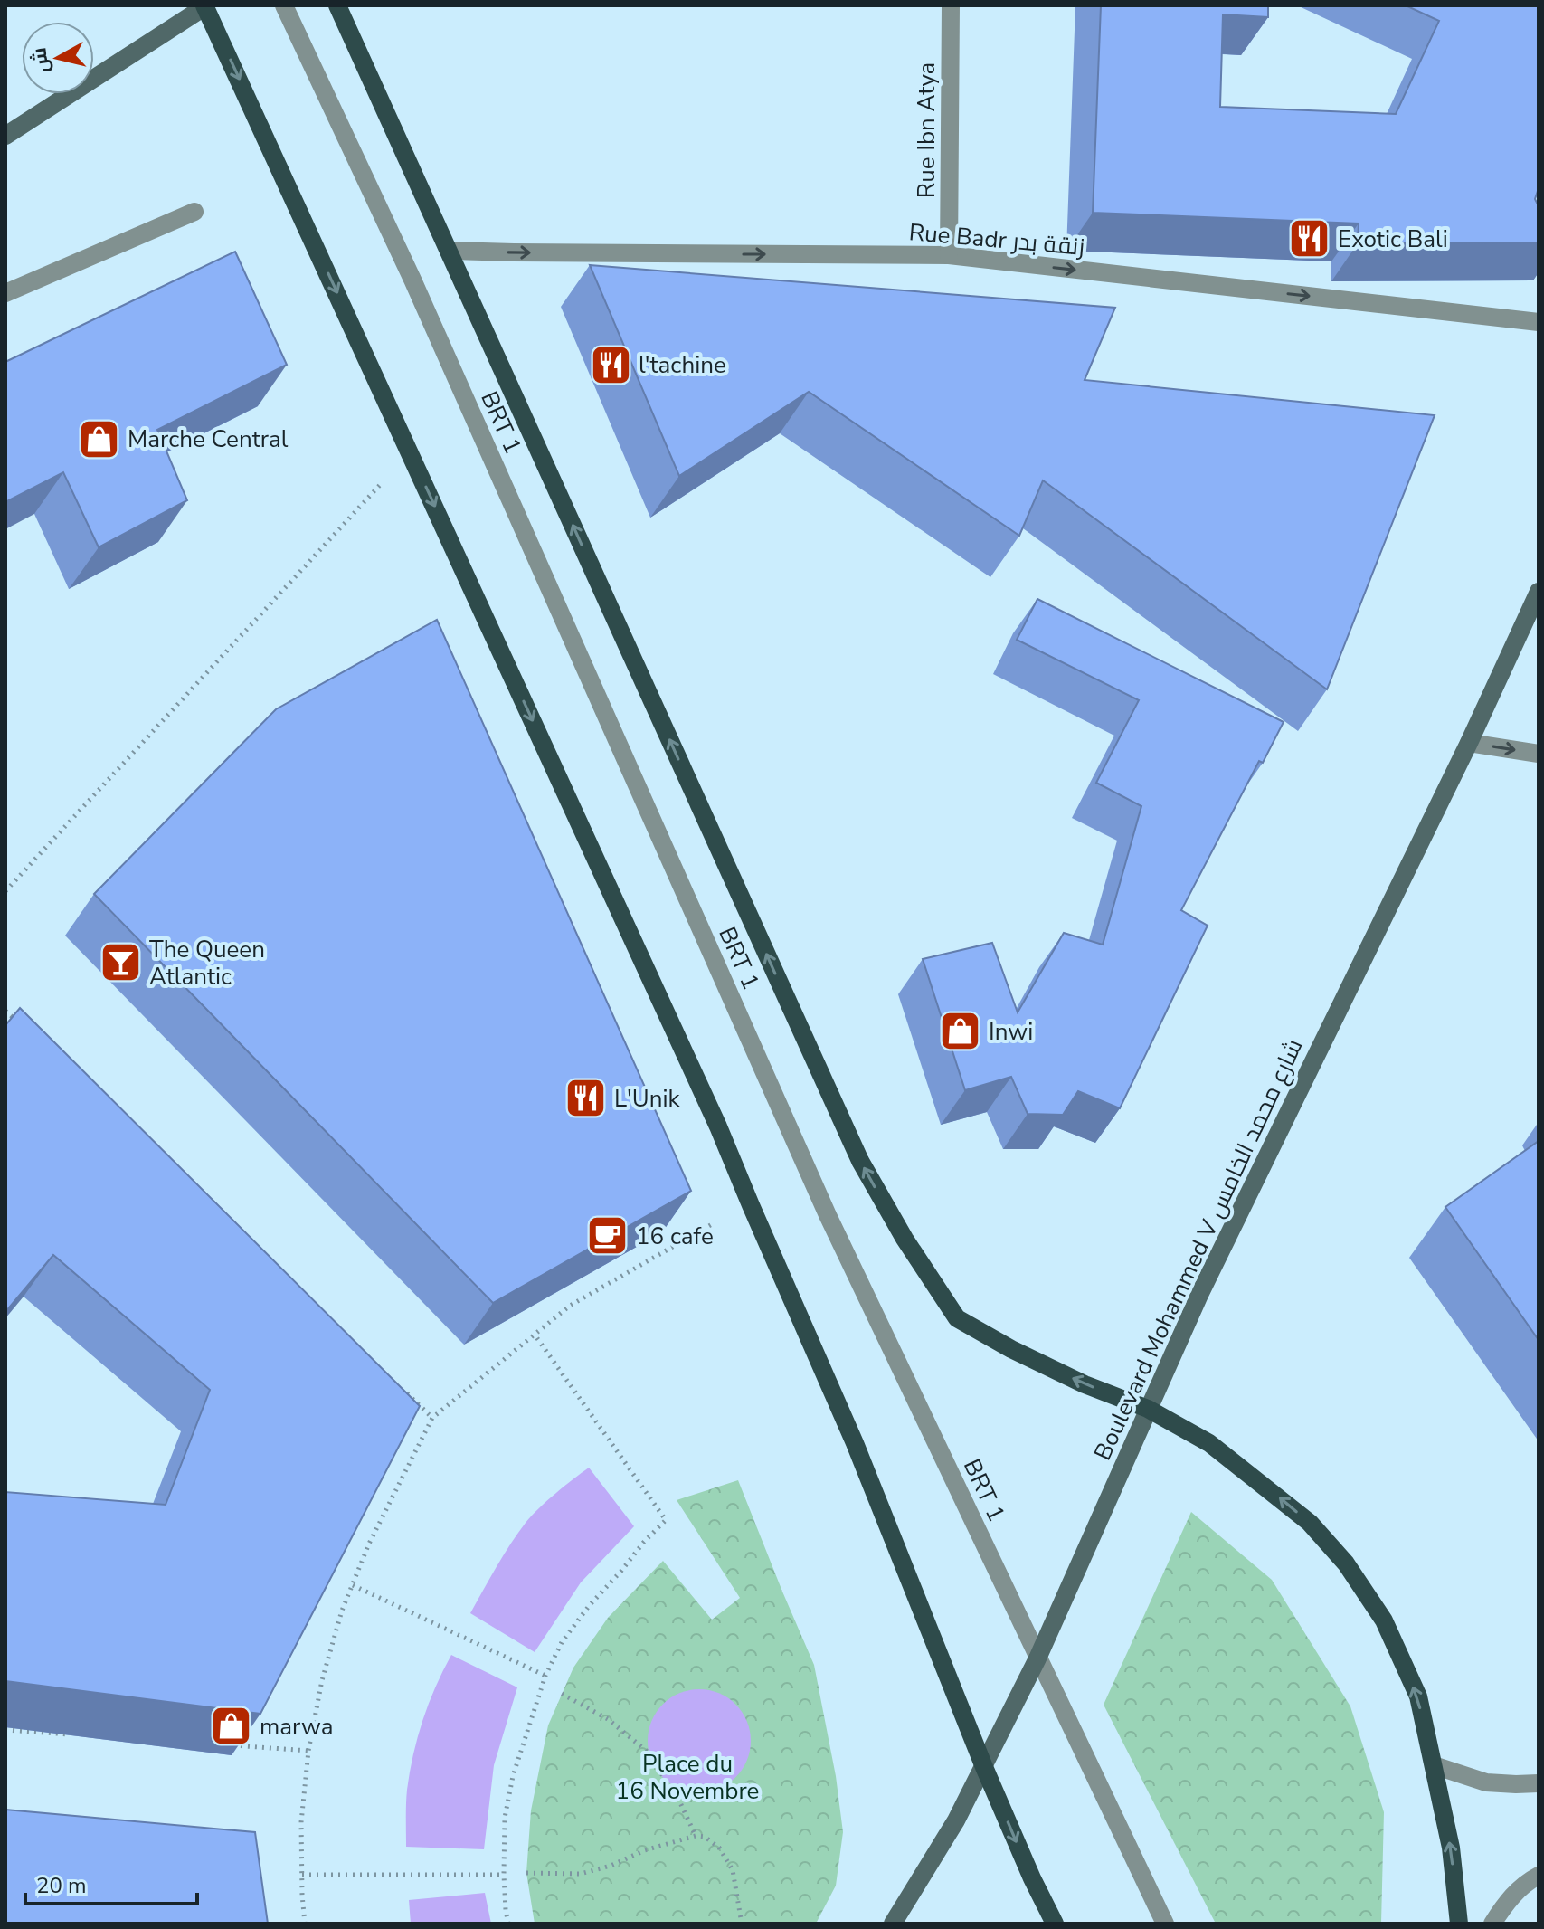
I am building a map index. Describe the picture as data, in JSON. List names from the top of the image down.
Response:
{
  "streets": {
    "main road": ["Boulevard Mohammed V شارع محمد الخامس"],
    "street": ["Rue Ibn Atya", "Rue Badr زنقة بدر", "BRT 1"]
  },
  "crossings": [
    ["Rue Ibn Atya", "Rue Badr زنقة بدر"],
    ["BRT 1", "Boulevard Mohammed V شارع محمد الخامس"]
  ],
  "one_way": ["Rue Badr زنقة بدر"],
  "parks": ["Place du 16 Novembre"],
  "places": {
    "restaurant": ["Exotic Bali", "l'tachine", "L'Unik"],
    "shop": ["Marche Central", "Inwi", "marwa"],
    "bar": ["The Queen Atlantic"],
    "cafe": ["16 cafe"]
  },
  "scale_bar": "20 m",
  "north": "left"
}
